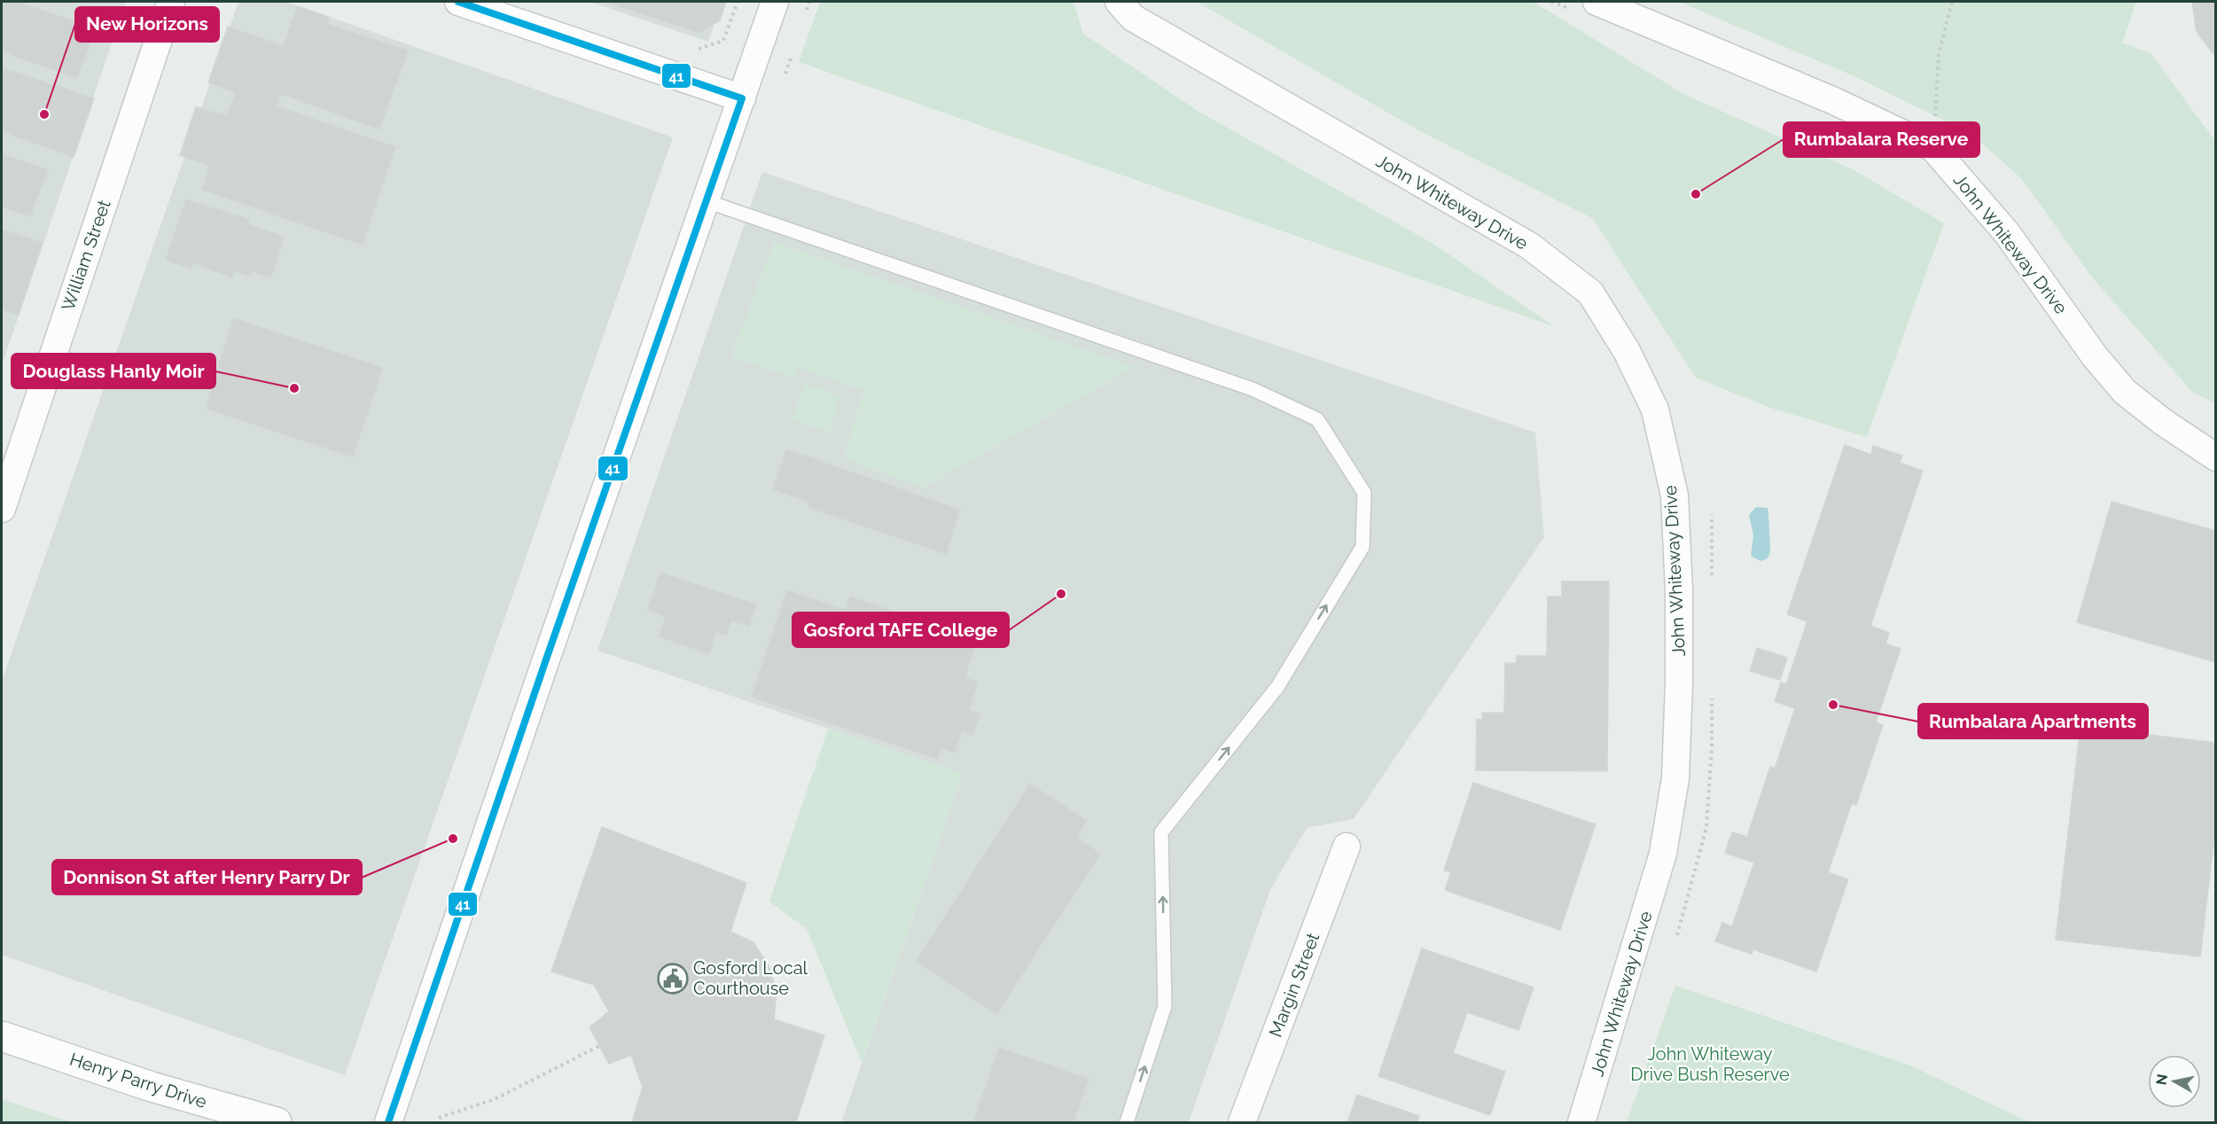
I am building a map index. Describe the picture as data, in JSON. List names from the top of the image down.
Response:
{
  "streets": {
    "main road": ["Henry Parry Drive"],
    "street": ["John Whiteway Drive", "William Street", "Margin Street"]
  },
  "parks": ["John Whiteway Drive Bush Reserve"],
  "places": {
    "other": [
      "New Horizons",
      "Rumbalara Reserve",
      "Douglass Hanly Moir",
      "Gosford TAFE College",
      "Rumbalara Apartments",
      "Donnison St after Henry Parry Dr"
    ],
    "public building": ["Gosford Local Courthouse"]
  },
  "lines": ["transit line 41"],
  "north": "left"
}
